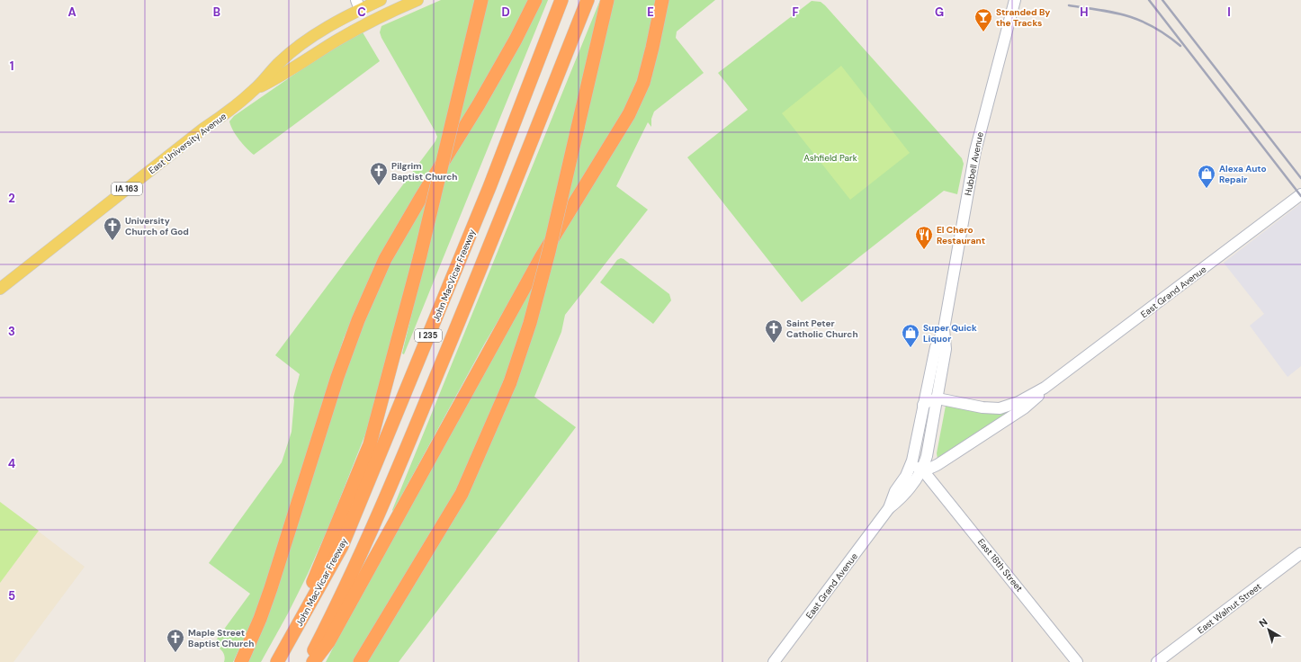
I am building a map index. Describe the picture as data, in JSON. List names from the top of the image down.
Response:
{
  "streets": {
    "highway": ["John MacVicar Freeway", "I 235"],
    "main road": ["East University Avenue", "IA 163"],
    "street": [
      "Hubbell Avenue",
      "East Grand Avenue",
      "East 18th Street",
      "East Walnut Street"
    ]
  },
  "crossings": [
    ["Hubbell Avenue", "East Grand Avenue"],
    ["Hubbell Avenue", "East 18th Street"],
    ["East Grand Avenue", "East 18th Street"]
  ],
  "parks": ["Ashfield Park"],
  "places": {
    "bar": ["Stranded By the Tracks"],
    "church": [
      "Pilgrim Baptist Church",
      "University Church of God",
      "Saint Peter Catholic Church",
      "Maple Street Baptist Church"
    ],
    "shop": ["Alexa Auto Repair", "Super Quick Liquor"],
    "restaurant": ["El Chero Restaurant"]
  },
  "north": "top left",
  "grid": {
    "columns": [
      "A",
      "B",
      "C",
      "D",
      "E",
      "F",
      "G",
      "H",
      "I"
    ],
    "rows": [
      "1",
      "2",
      "3",
      "4",
      "5"
    ]
  }
}
